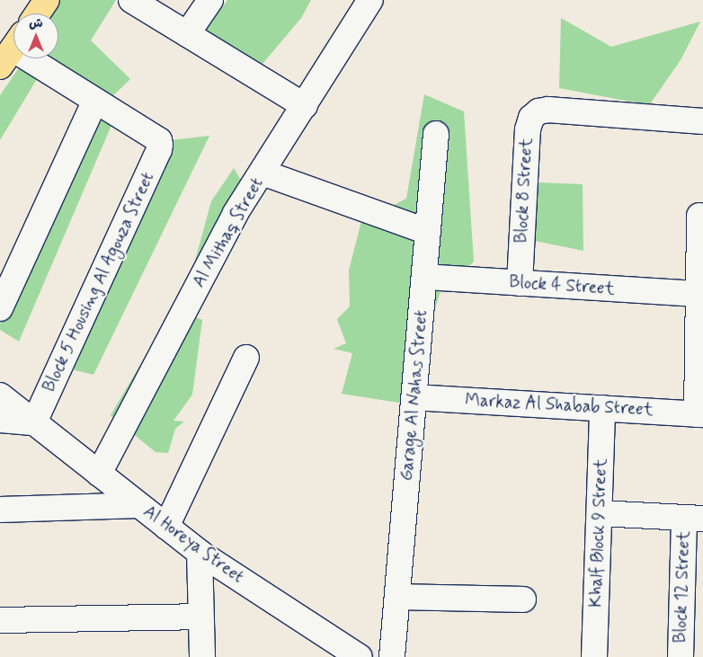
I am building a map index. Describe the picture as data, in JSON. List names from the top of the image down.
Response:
{
  "streets": {
    "street": [
      "Block 8 Street",
      "Al Mithaq Street",
      "Block 5 Housing Al Agouza Street",
      "Block 4 Street",
      "Garage Al Nahas Street",
      "Markaz Al Shabab Street",
      "Khalf Block 9 Street",
      "Al Horeya Street",
      "Block 12 Street"
    ]
  },
  "crossings": [
    ["Block 8 Street", "Block 4 Street"],
    ["Al Mithaq Street", "Al Horeya Street"],
    ["Block 5 Housing Al Agouza Street", "Al Horeya Street"],
    ["Block 4 Street", "Garage Al Nahas Street"],
    ["Garage Al Nahas Street", "Markaz Al Shabab Street"],
    ["Markaz Al Shabab Street", "Khalf Block 9 Street"]
  ],
  "north": "top"
}
